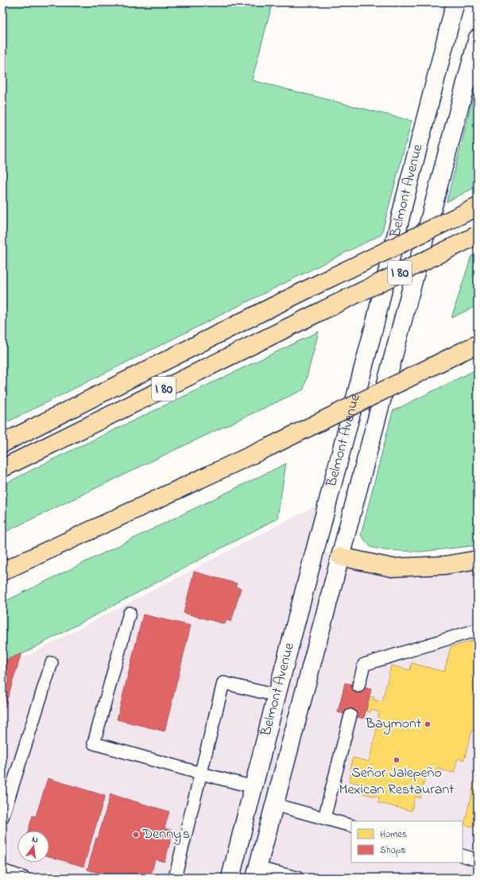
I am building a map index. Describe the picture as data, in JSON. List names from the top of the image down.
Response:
{
  "streets": {
    "highway": ["I 80"],
    "main road": ["Belmont Avenue"]
  },
  "places": ["Baymont", "Señor Jalepeño Mexican Restaurant", "Denny's"],
  "legend": ["Homes", "Shops"],
  "north": "top"
}
